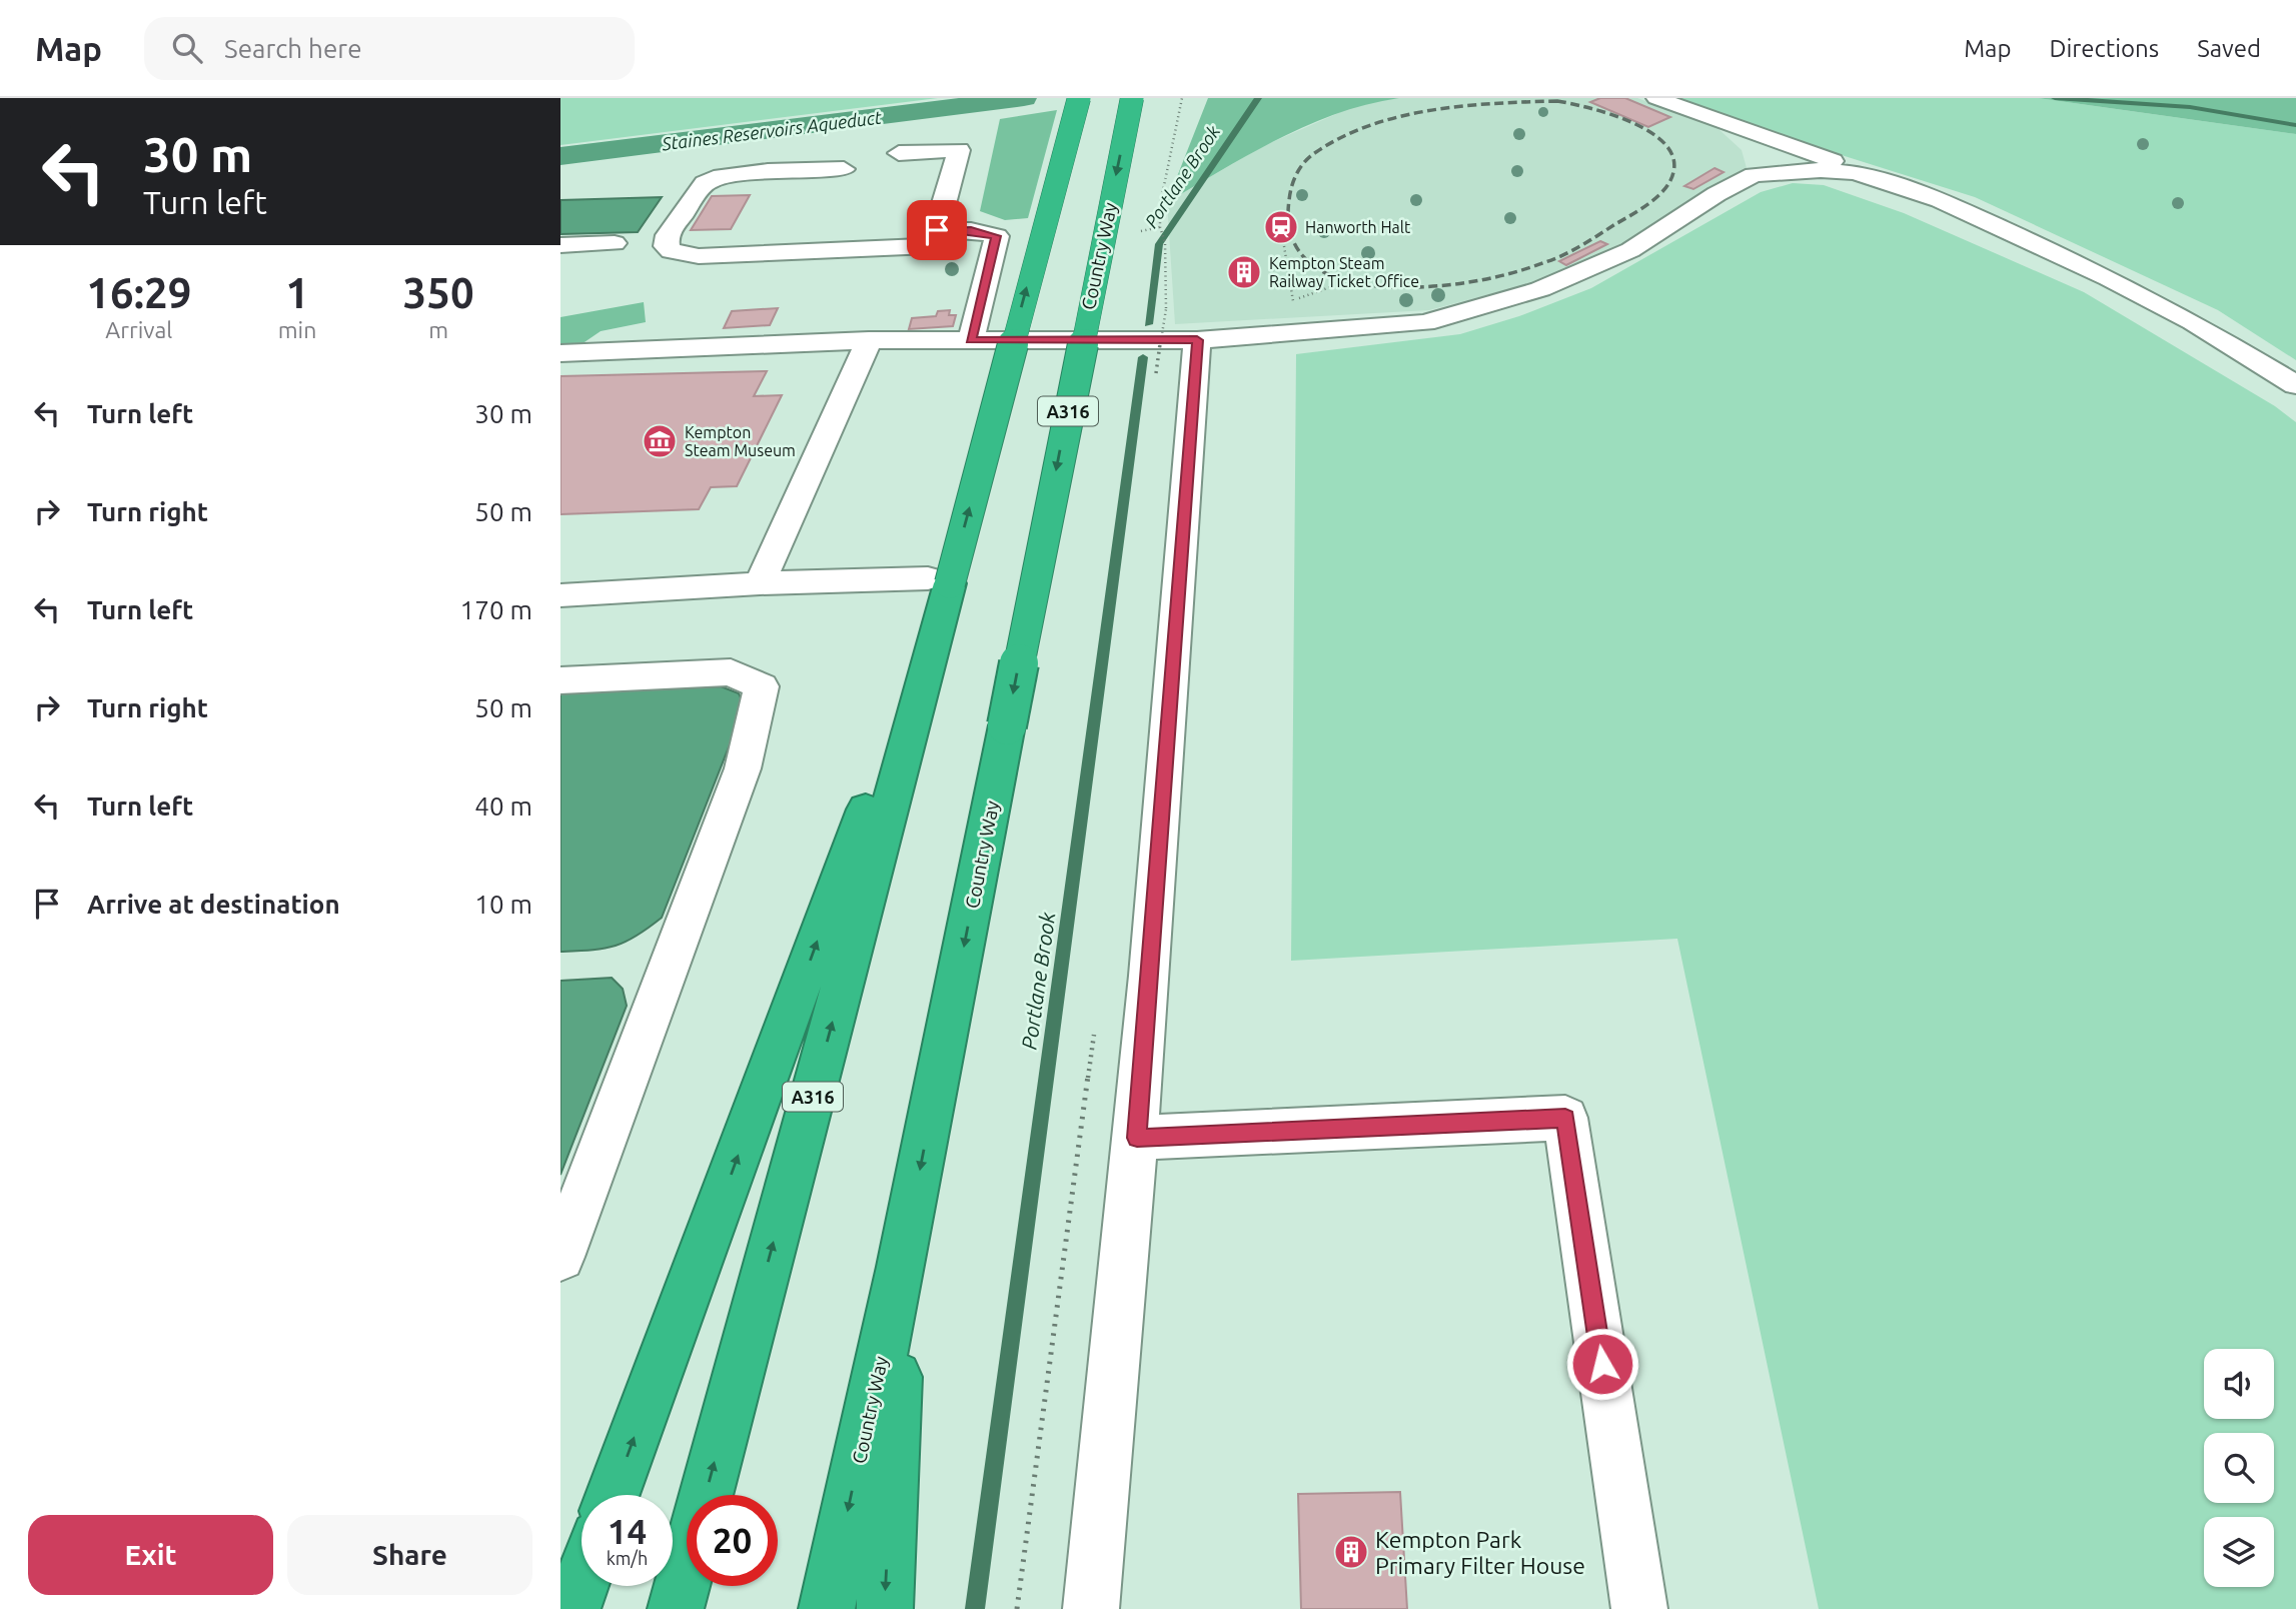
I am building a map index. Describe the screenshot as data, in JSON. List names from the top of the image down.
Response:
{
  "streets": {
    "highway": ["Country Way", "A316"]
  },
  "water": ["Staines Reservoirs Aqueduct", "Portlane Brook"],
  "places": {
    "station": ["Hanworth Halt"],
    "building": ["Kempton Steam Railway Ticket Office", "Kempton Park Primary Filter House"],
    "museum": ["Kempton Steam Museum"]
  },
  "page": {
    "header": "Map",
    "search": "Search here",
    "nav": ["Map", "Directions", "Saved"],
    "turn": ["30 m", "Turn left"],
    "eta": [
      "16:29",
      "Arrival",
      "1",
      "min",
      "350",
      "m"
    ],
    "list": [
      {
        "name": "Turn left",
        "value": "30 m"
      },
      {
        "name": "Turn right",
        "value": "50 m"
      },
      {
        "name": "Turn left",
        "value": "170 m"
      },
      {
        "name": "Turn right",
        "value": "50 m"
      },
      {
        "name": "Turn left",
        "value": "40 m"
      },
      {
        "name": "Arrive at destination",
        "value": "10 m"
      }
    ],
    "speed": "14 km/h",
    "limit": "20",
    "buttons": ["Exit", "Share"]
  }
}
